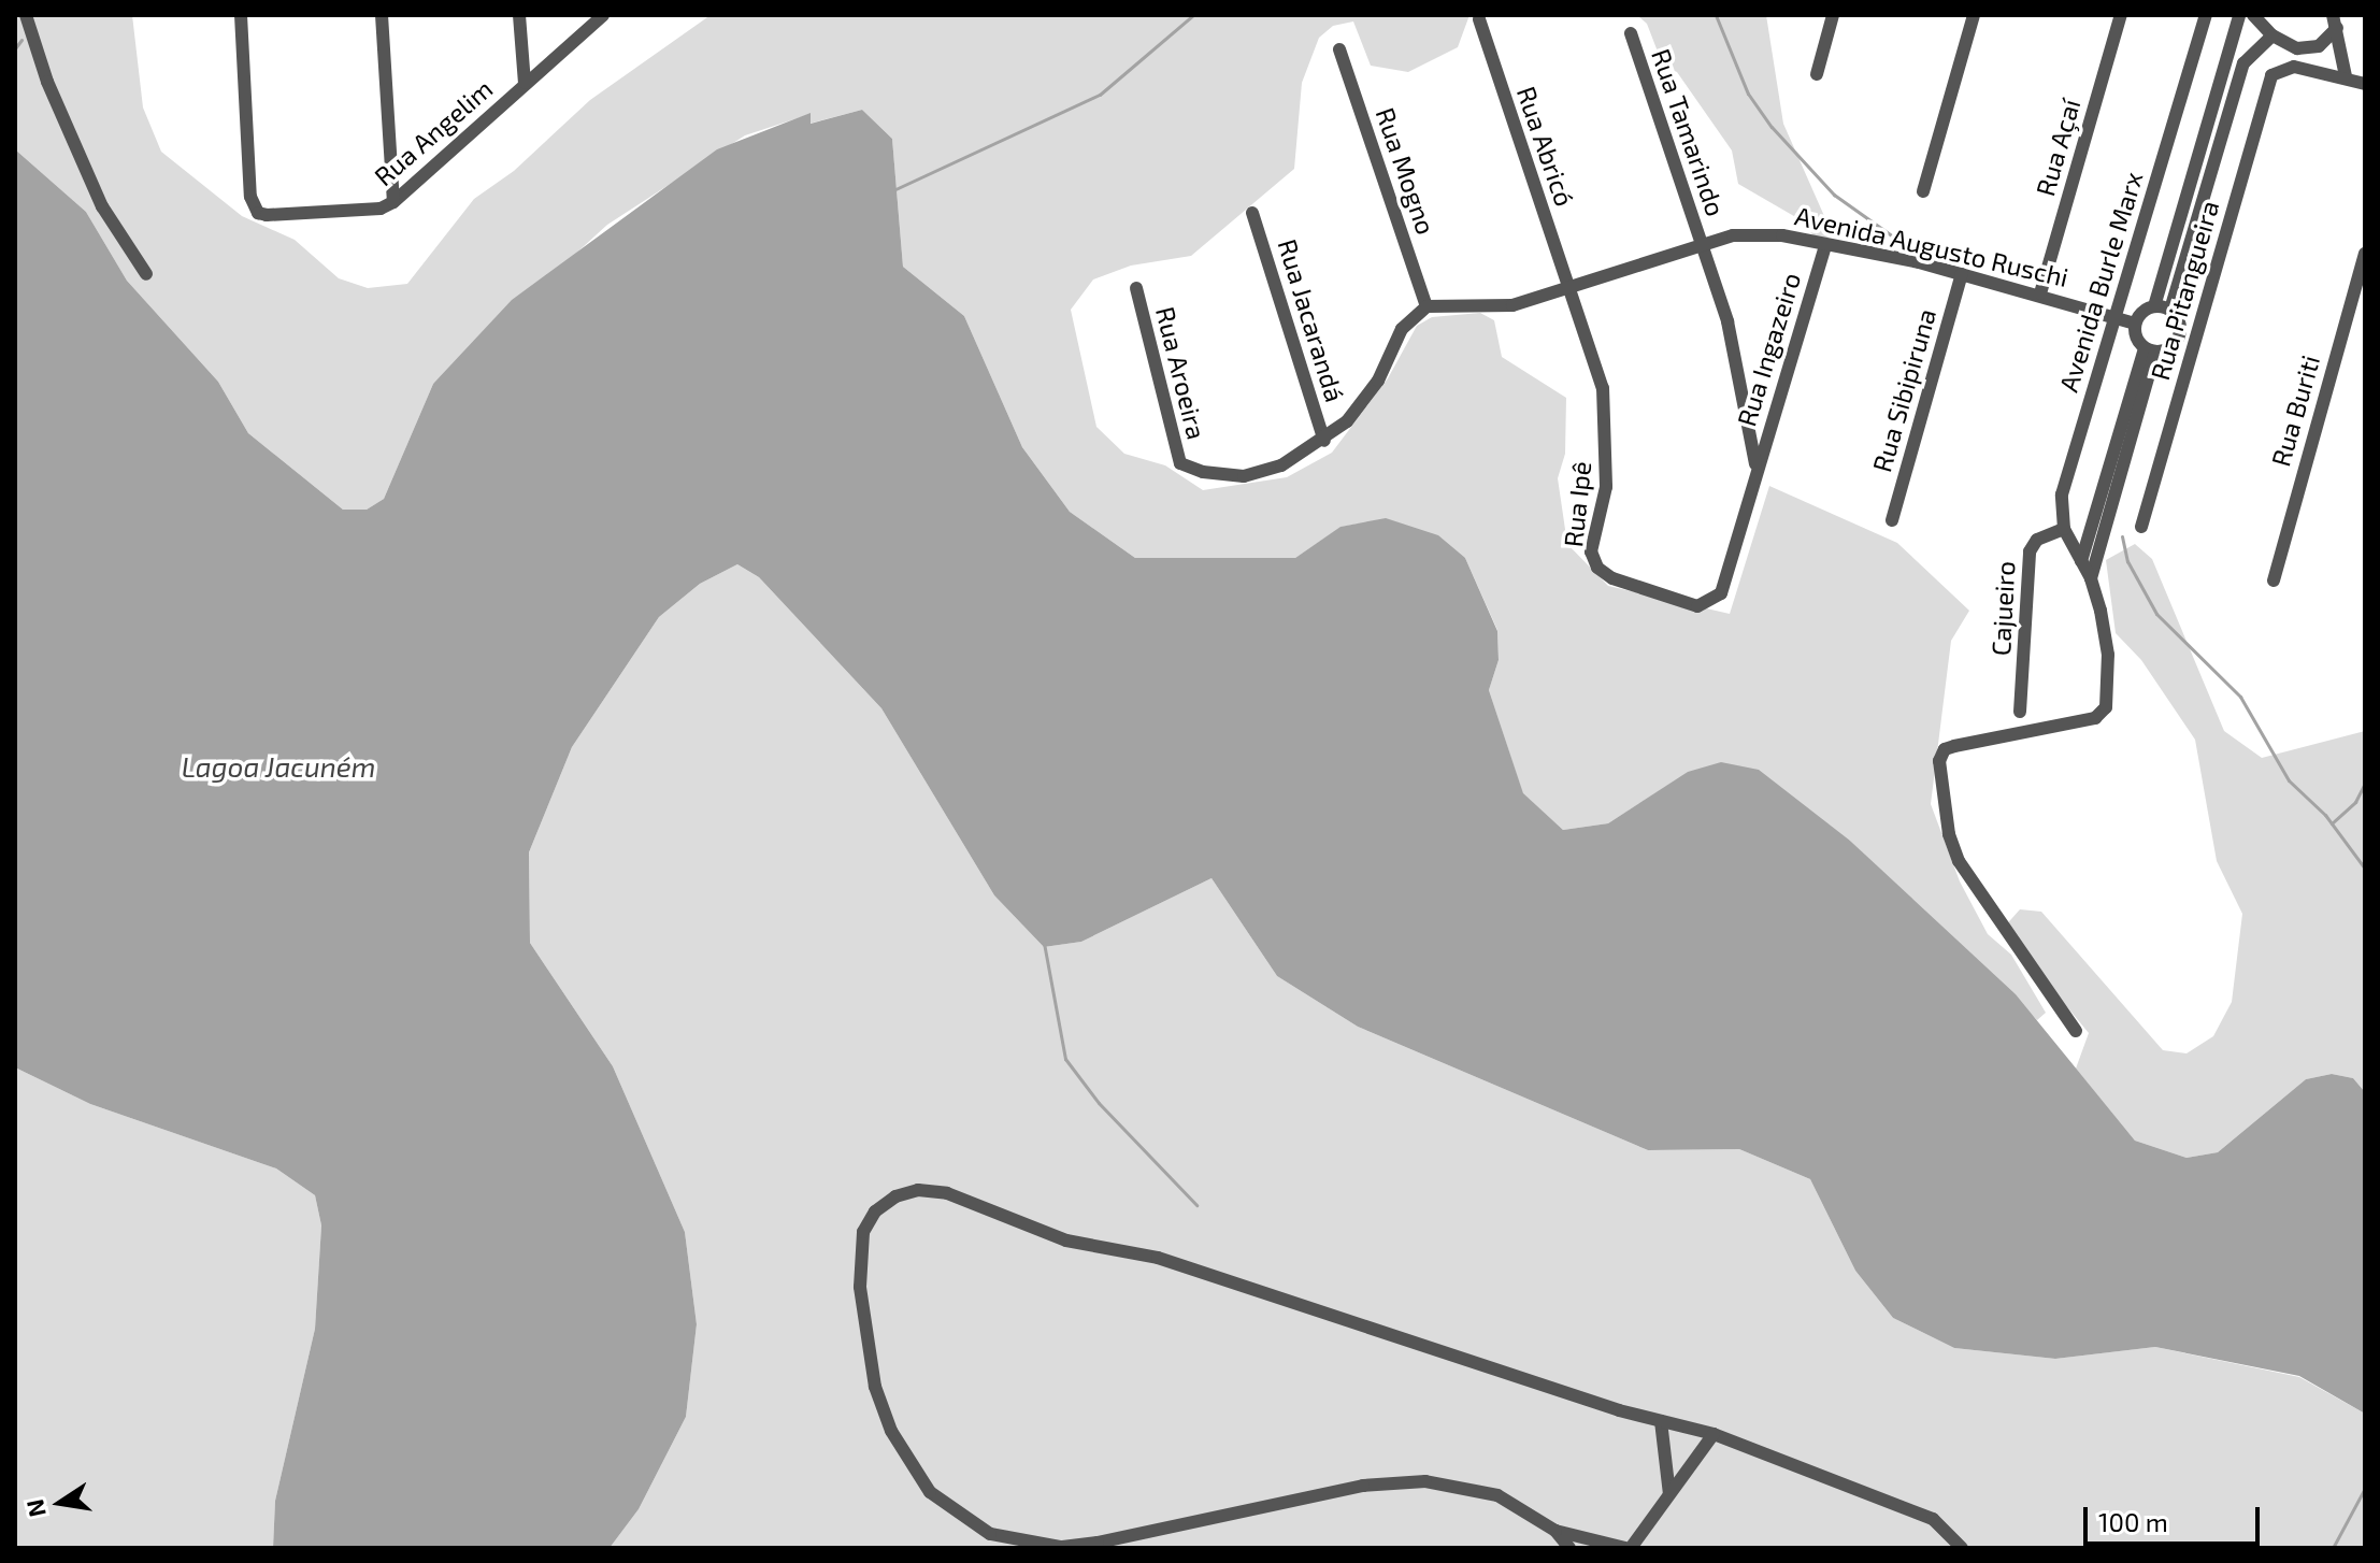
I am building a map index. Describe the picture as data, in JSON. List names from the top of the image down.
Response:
{
  "streets": {
    "street": [
      "Rua Angelim",
      "Rua Tamarindo",
      "Rua Abricó",
      "Rua Açaí",
      "Rua Mogno",
      "Avenida Augusto Ruschi",
      "Avenida Burle Marx",
      "Rua Pitangueira",
      "Rua Jacarandá",
      "Rua Ingazeiro",
      "Rua Aroeira",
      "Rua Sibipiruna",
      "Rua Buriti",
      "Rua Ipê",
      "Cajueiro"
    ]
  },
  "crossings": [
    ["Rua Tamarindo", "Avenida Augusto Ruschi"],
    ["Rua Tamarindo", "Rua Ingazeiro"],
    ["Rua Tamarindo", "Rua Ipê"],
    ["Rua Abricó", "Avenida Augusto Ruschi"],
    ["Rua Abricó", "Rua Ipê"],
    ["Rua Açaí", "Avenida Augusto Ruschi"],
    ["Rua Mogno", "Avenida Augusto Ruschi"],
    ["Avenida Augusto Ruschi", "Avenida Burle Marx"],
    ["Avenida Augusto Ruschi", "Rua Ingazeiro"],
    ["Avenida Augusto Ruschi", "Rua Sibipiruna"],
    ["Avenida Augusto Ruschi", "Rua Ipê"],
    ["Avenida Burle Marx", "Cajueiro"],
    ["Rua Jacarandá", "Rua Aroeira"],
    ["Rua Ingazeiro", "Rua Ipê"]
  ],
  "water": ["Lagoa Jacuném"],
  "scale_bar": "100 m",
  "north": "left"
}
